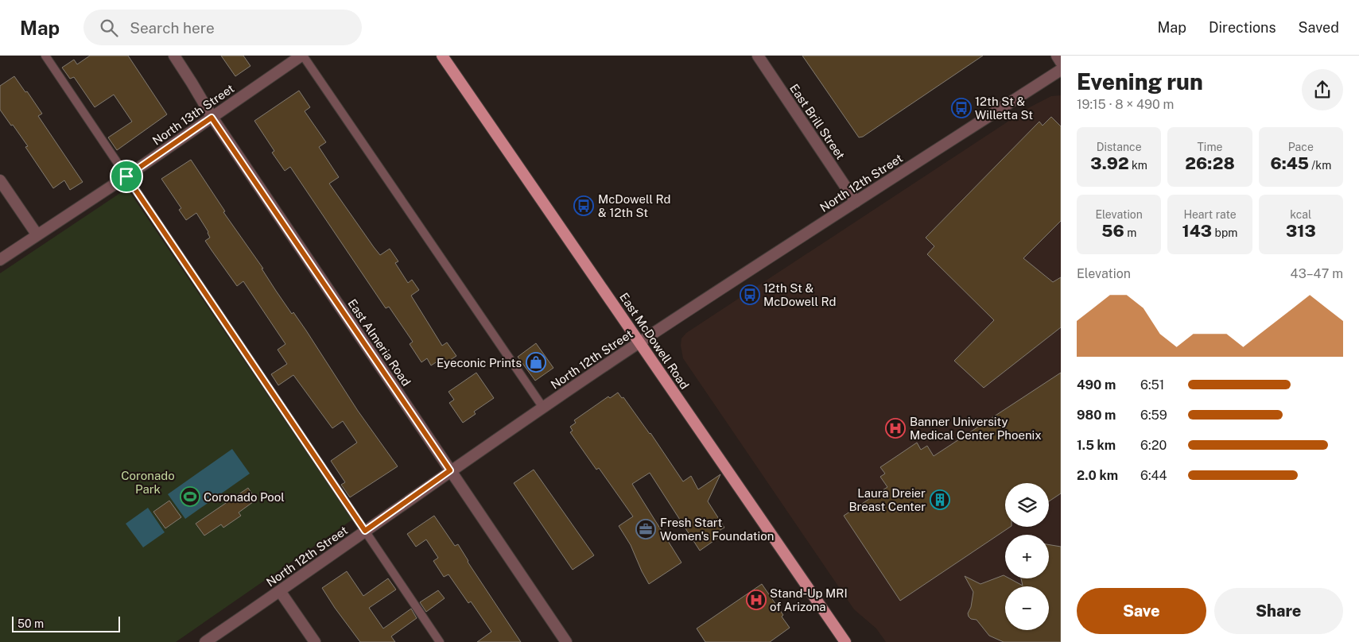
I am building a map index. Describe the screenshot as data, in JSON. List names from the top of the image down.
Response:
{
  "streets": {
    "main road": ["East McDowell Road"],
    "street": [
      "North 13th Street",
      "East Brill Street",
      "North 12th Street",
      "East Almeria Road"
    ]
  },
  "crossings": [
    ["North 13th Street", "East Almeria Road"],
    ["East Brill Street", "North 12th Street"],
    ["North 12th Street", "East McDowell Road"],
    ["North 12th Street", "East Almeria Road"]
  ],
  "parks": ["Coronado Park"],
  "places": {
    "bus stop": ["12th St & Willetta St", "McDowell Rd & 12th St", "12th St & McDowell Rd"],
    "shop": ["Eyeconic Prints"],
    "hospital": ["Banner University Medical Center Phoenix", "Stand-Up MRI of Arizona"],
    "sports": ["Coronado Pool"],
    "building": ["Laura Dreier Breast Center"],
    "office": ["Fresh Start Women's Foundation"]
  },
  "scale_bar": "50 m",
  "page": {
    "header": "Map",
    "search": "Search here",
    "nav": ["Map", "Directions", "Saved"],
    "heading": ["Evening run", "19:15 · 8 × 490 m"],
    "stats": [
      ["Distance", "3.92 km"],
      ["Time", "26:28"],
      ["Pace", "6:45 /km"],
      ["Elevation", "56 m"],
      ["Heart rate", "143 bpm"],
      ["kcal", "313"]
    ],
    "chart": ["Elevation", "43–47 m"],
    "list": [
      {
        "name": "490 m",
        "note": "6:51"
      },
      {
        "name": "980 m",
        "note": "6:59"
      },
      {
        "name": "1.5 km",
        "note": "6:20"
      },
      {
        "name": "2.0 km",
        "note": "6:44"
      }
    ],
    "map_buttons": ["+", "−"],
    "buttons": ["Save", "Share"],
    "scale": "50 m"
  }
}
